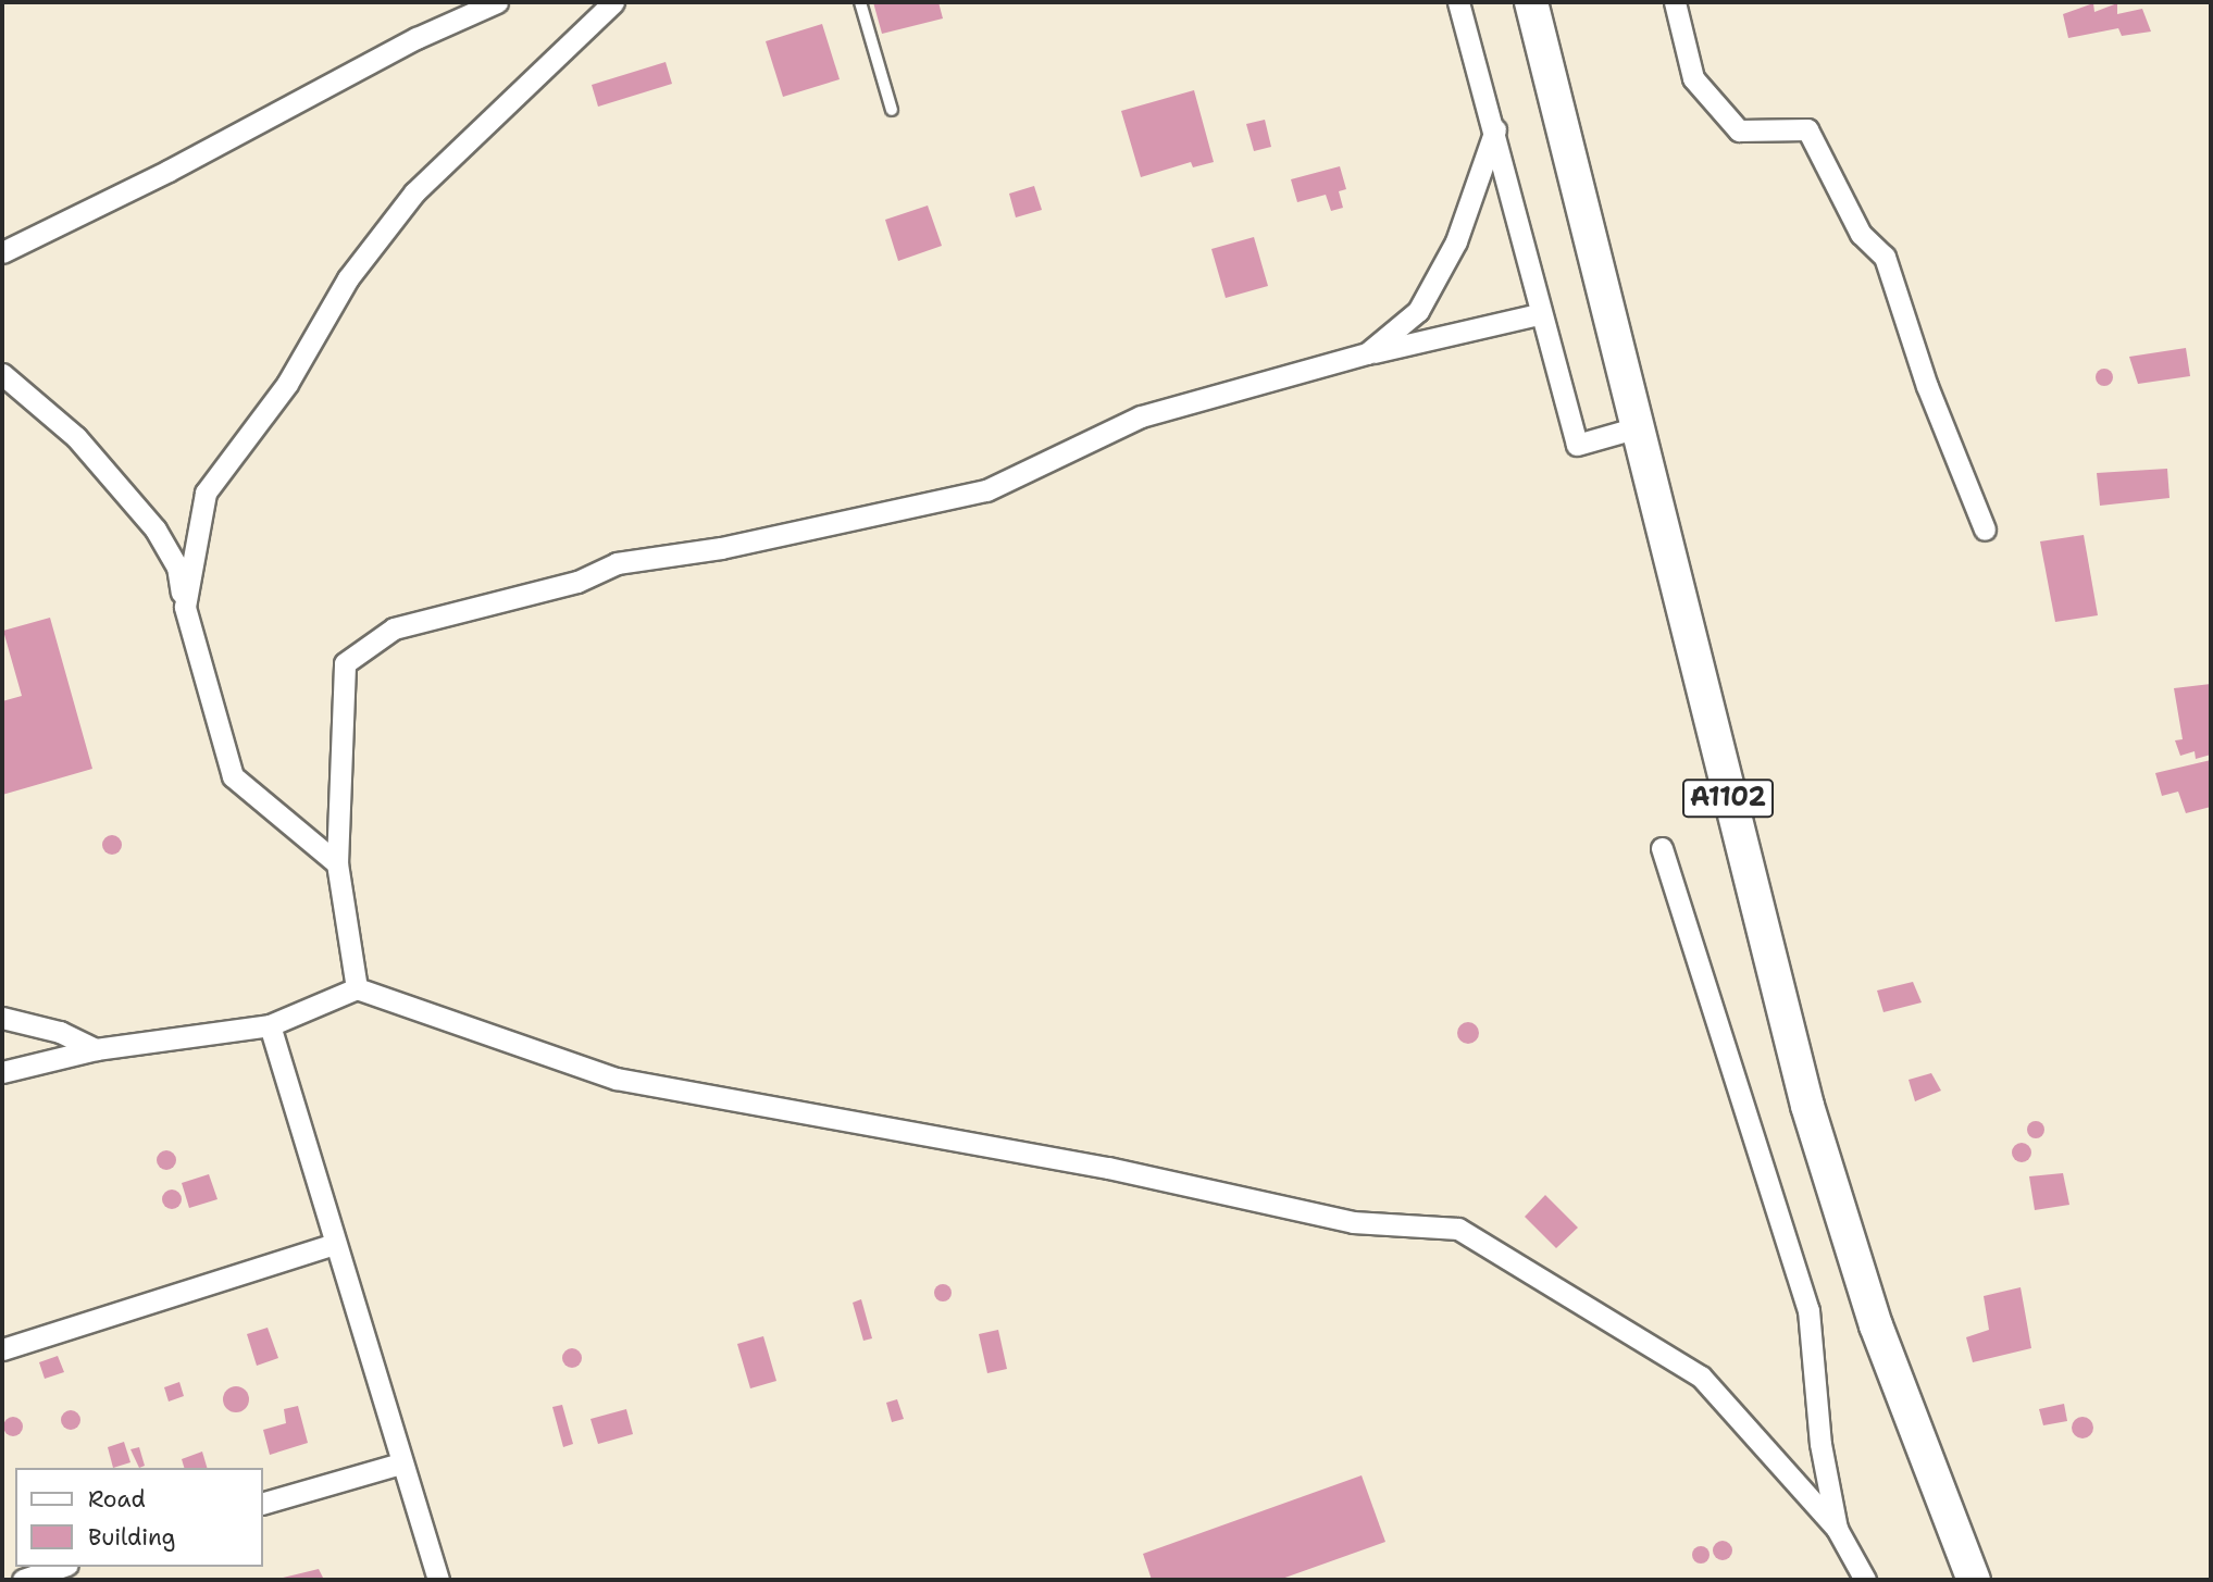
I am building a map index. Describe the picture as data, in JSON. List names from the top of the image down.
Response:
{
  "streets": {
    "main road": ["A1102"]
  },
  "legend": ["Road", "Building"]
}
